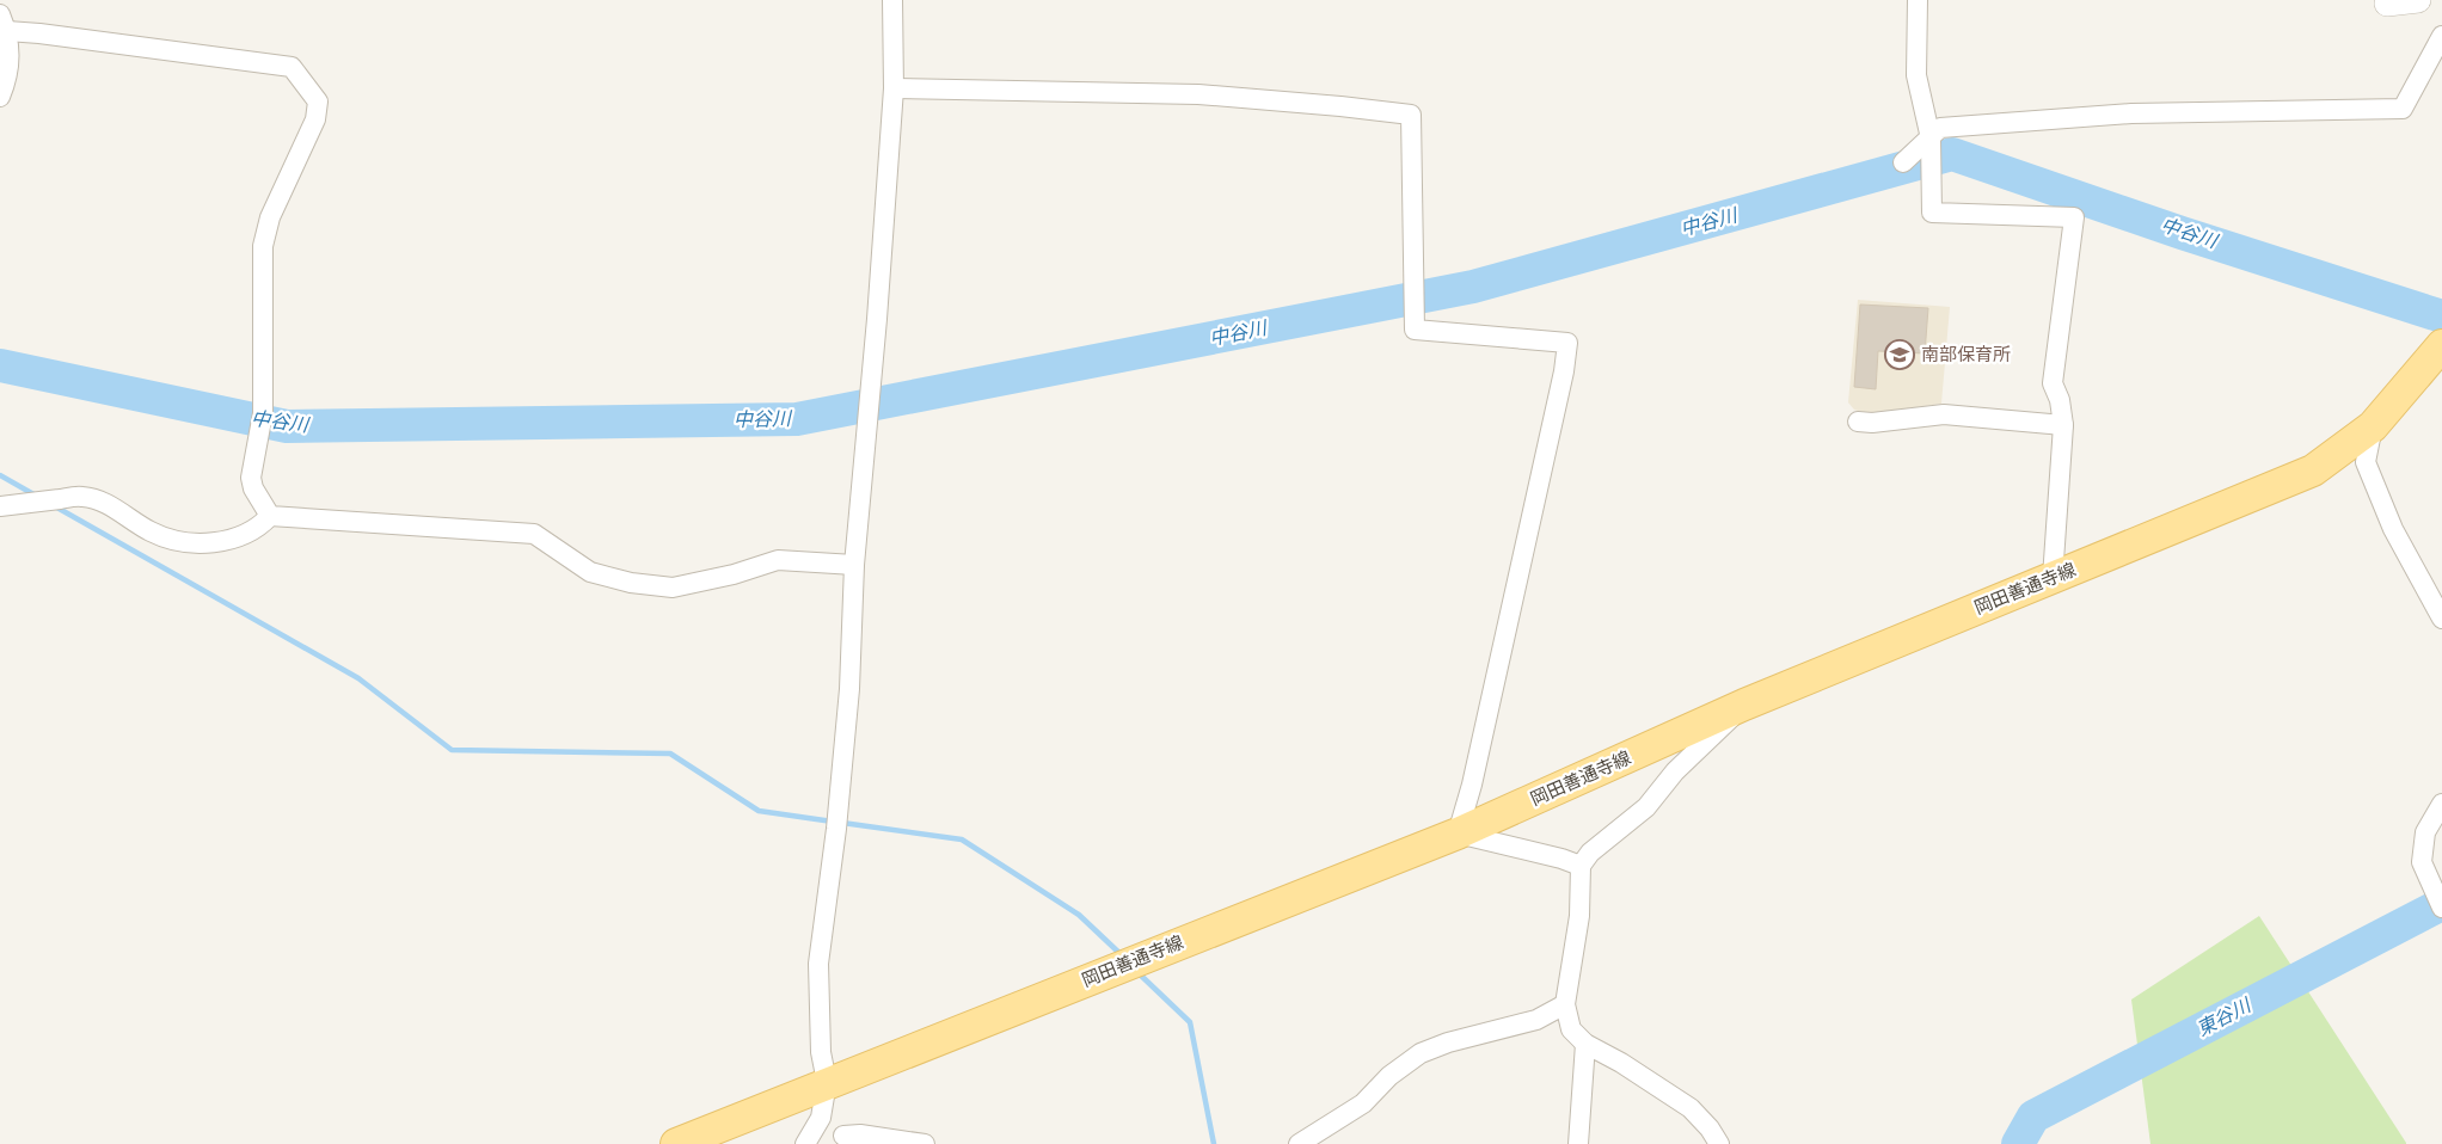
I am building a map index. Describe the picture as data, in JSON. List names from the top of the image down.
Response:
{
  "streets": {
    "main road": ["岡田善通寺線"]
  },
  "water": ["中谷川", "東谷川"],
  "places": {
    "school or university": ["南部保育所"]
  }
}
